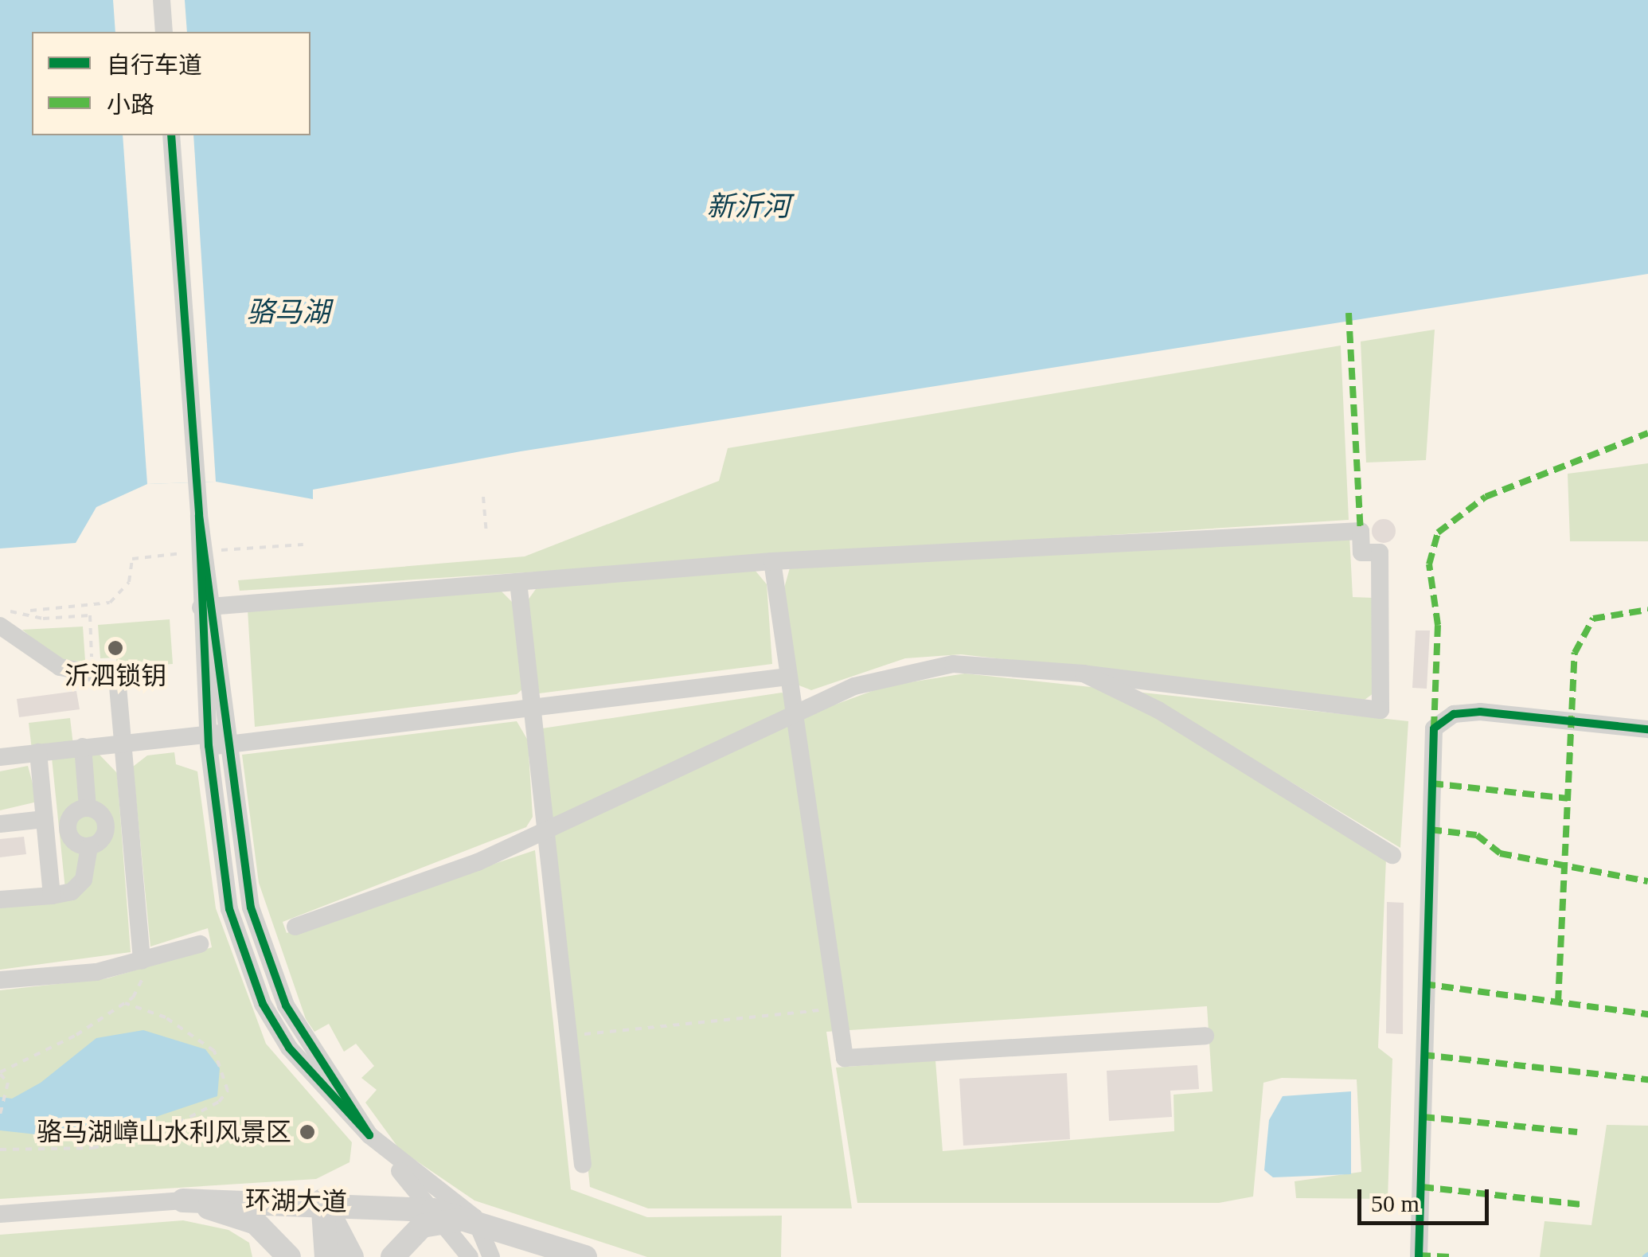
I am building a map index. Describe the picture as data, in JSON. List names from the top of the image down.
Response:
{
  "streets": {
    "main road": ["环湖大道"]
  },
  "water": ["新沂河", "骆马湖"],
  "places": ["沂泗锁钥", "骆马湖嶂山水利风景区"],
  "legend": ["自行车道", "小路"],
  "scale_bar": "50 m"
}
